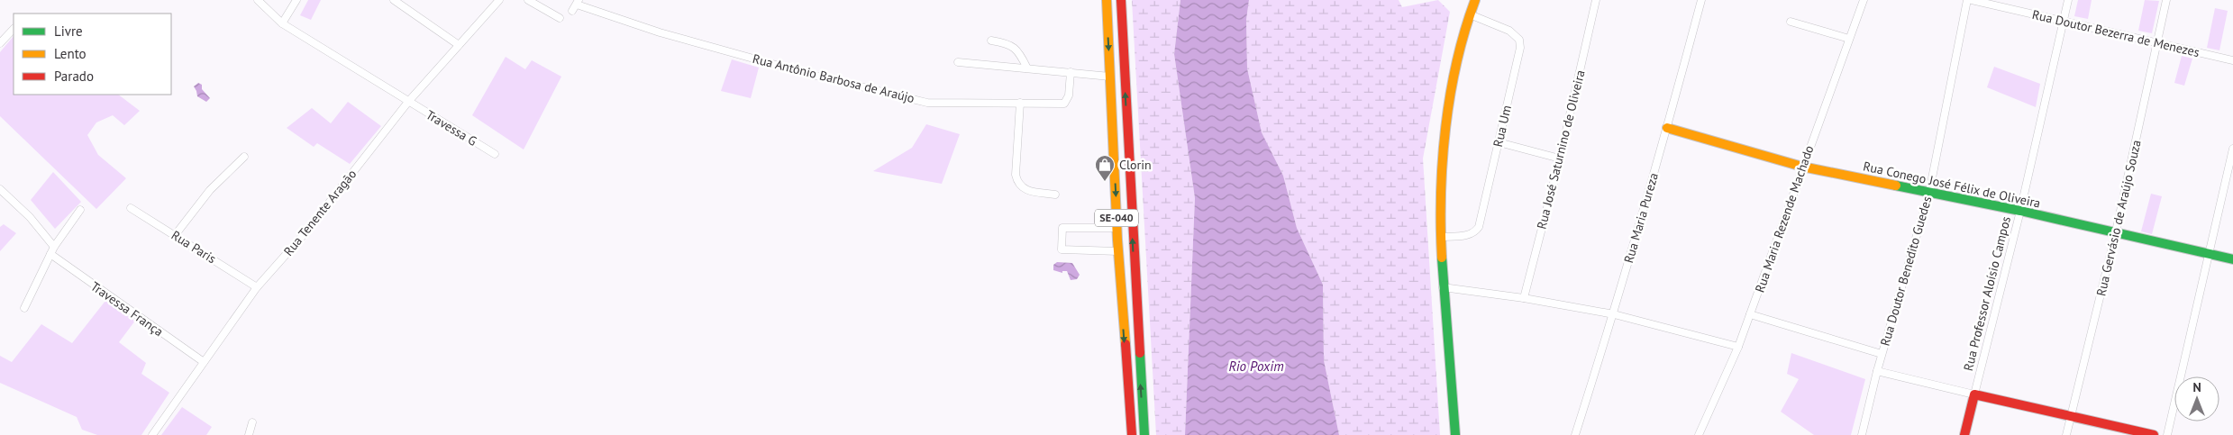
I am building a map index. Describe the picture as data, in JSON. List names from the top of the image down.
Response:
{
  "streets": {
    "street": [
      "Rua Doutor Bezerra de Menezes",
      "Rua Antônio Barbosa de Araújo",
      "Rua Um",
      "Travessa G",
      "Rua José Saturnino de Oliveira",
      "Rua Conego José Félix de Oliveira",
      "Rua Tenente Aragão",
      "SE-040",
      "Rua Maria Pureza",
      "Rua Gervásio de Araújo Souza",
      "Rua Maria Rezende Machado",
      "Rua Paris",
      "Rua Doutor Benedito Guedes",
      "Rua Professor Aloísio Campos",
      "Travessa França"
    ]
  },
  "crossings": [
    ["Rua Doutor Bezerra de Menezes", "Rua Gervásio de Araújo Souza"],
    ["Rua Doutor Bezerra de Menezes", "Rua Professor Aloísio Campos"],
    ["Travessa G", "Rua Tenente Aragão"],
    ["Rua Conego José Félix de Oliveira", "Rua Maria Pureza"],
    ["Rua Conego José Félix de Oliveira", "Rua Gervásio de Araújo Souza"],
    ["Rua Conego José Félix de Oliveira", "Rua Maria Rezende Machado"],
    ["Rua Conego José Félix de Oliveira", "Rua Doutor Benedito Guedes"],
    ["Rua Conego José Félix de Oliveira", "Rua Professor Aloísio Campos"],
    ["Rua Tenente Aragão", "Rua Paris"],
    ["Rua Tenente Aragão", "Travessa França"]
  ],
  "water": ["Rio Poxim"],
  "places": {
    "shop": ["Clorin"]
  },
  "legend": ["Livre", "Lento", "Parado"],
  "north": "top"
}
